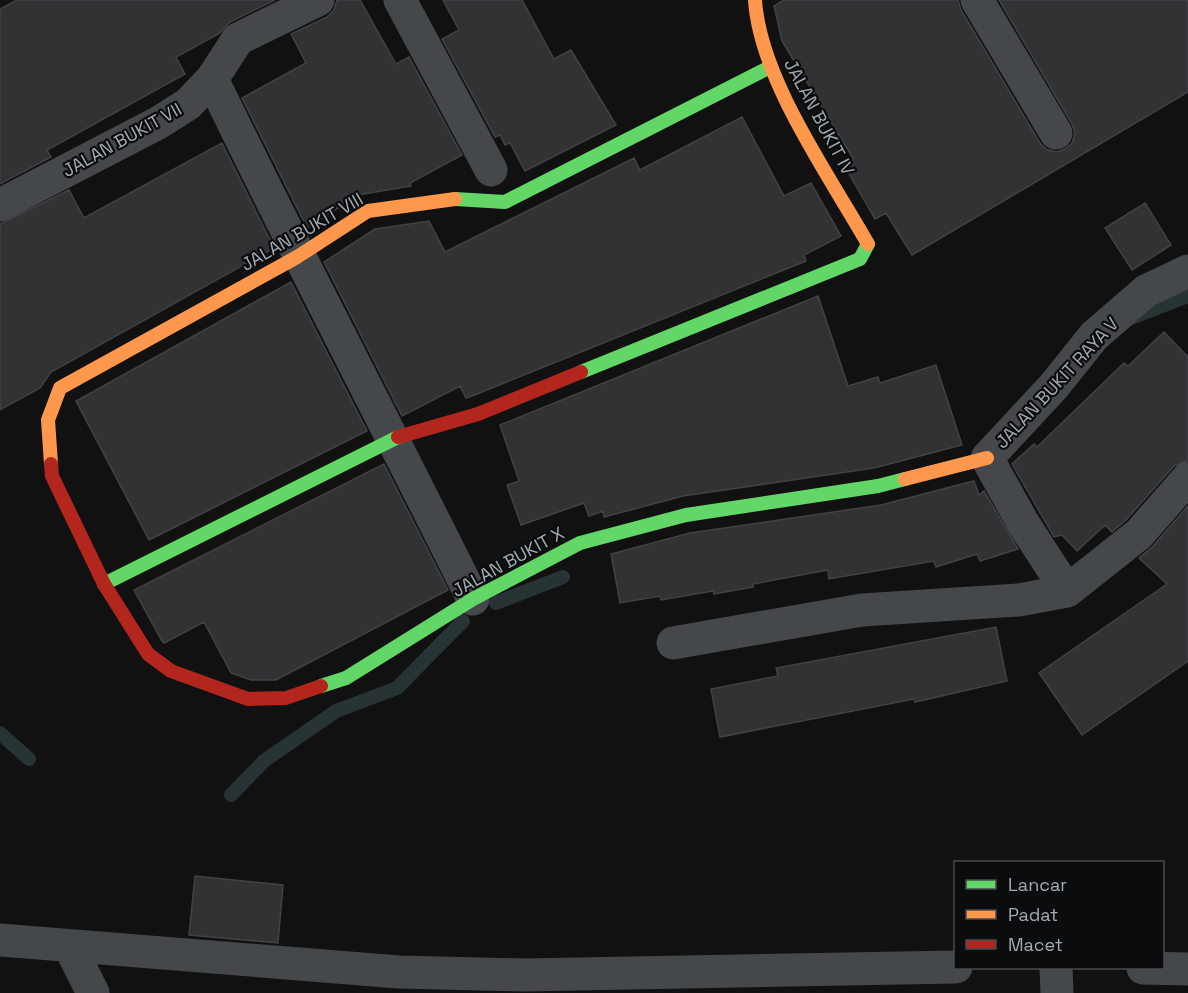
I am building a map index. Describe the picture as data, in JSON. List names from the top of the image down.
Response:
{
  "streets": {
    "street": [
      "JALAN BUKIT IV",
      "JALAN BUKIT VII",
      "JALAN BUKIT VIII",
      "JALAN BUKIT RAYA V",
      "JALAN BUKIT X"
    ]
  },
  "crossings": [
    ["JALAN BUKIT IV", "JALAN BUKIT VIII"],
    ["JALAN BUKIT VIII", "JALAN BUKIT X"],
    ["JALAN BUKIT RAYA V", "JALAN BUKIT X"]
  ],
  "legend": ["Lancar", "Padat", "Macet"]
}
